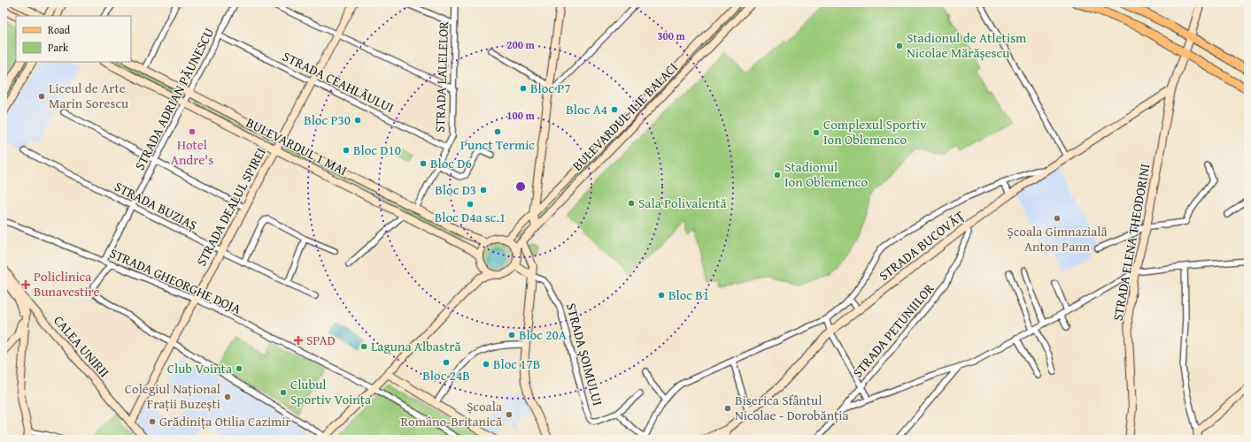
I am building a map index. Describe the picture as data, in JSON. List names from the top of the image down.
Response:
{
  "streets": {
    "main road": [
      "BULEVARDUL ILIE BALACI",
      "BULEVARDUL 1 MAI",
      "STRADA DEALUL SPIREI",
      "STRADA ELENA THEODORINI",
      "STRADA BUCOVĂȚ",
      "CALEA UNIRII",
      "STRADA ȘOIMULUI"
    ],
    "street": [
      "STRADA LALELELOR",
      "STRADA CEAHLĂULUI",
      "STRADA ADRIAN PĂUNESCU",
      "STRADA BUZIAȘ",
      "STRADA GHEORGHE DOJA",
      "STRADA PETUNIILOR"
    ]
  },
  "crossings": [
    ["STRADA LALELELOR", "STRADA CEAHLĂULUI"],
    ["STRADA LALELELOR", "BULEVARDUL 1 MAI"],
    ["STRADA CEAHLĂULUI", "STRADA ADRIAN PĂUNESCU"],
    ["STRADA CEAHLĂULUI", "STRADA DEALUL SPIREI"],
    ["STRADA ADRIAN PĂUNESCU", "BULEVARDUL 1 MAI"],
    ["STRADA ADRIAN PĂUNESCU", "STRADA BUZIAȘ"],
    ["STRADA ADRIAN PĂUNESCU", "STRADA GHEORGHE DOJA"],
    ["BULEVARDUL ILIE BALACI", "BULEVARDUL 1 MAI"],
    ["BULEVARDUL ILIE BALACI", "STRADA ȘOIMULUI"],
    ["BULEVARDUL 1 MAI", "STRADA DEALUL SPIREI"],
    ["BULEVARDUL 1 MAI", "STRADA ȘOIMULUI"],
    ["STRADA BUZIAȘ", "STRADA DEALUL SPIREI"],
    ["STRADA DEALUL SPIREI", "STRADA GHEORGHE DOJA"],
    ["STRADA DEALUL SPIREI", "CALEA UNIRII"],
    ["STRADA ELENA THEODORINI", "STRADA BUCOVĂȚ"],
    ["STRADA BUCOVĂȚ", "STRADA PETUNIILOR"]
  ],
  "places": {
    "other": [
      "Stadionul de Atletism Nicolae Mărășescu",
      "Bloc P7",
      "Liceul de Arte Marin Sorescu",
      "Bloc A4",
      "Bloc P30",
      "Hotel Andre's",
      "Punct Termic",
      "Complexul Sportiv Ion Oblemenco",
      "Bloc D10",
      "Bloc D6",
      "Stadionul Ion Oblemenco",
      "Bloc D3",
      "Sala Polivalentă",
      "Bloc D4a sc.1",
      "Școala Gimnazială Anton Pann",
      "Bloc B1",
      "Bloc 20A",
      "Laguna Albastră",
      "Bloc 24B",
      "Bloc 17B",
      "Club Vointa",
      "Clubul Sportiv Voința",
      "Colegiul Național Frații Buzești",
      "Biserica Sfântul Nicolae - Dorobănția",
      "Școala Româno-Britanică",
      "Grădinița Otilia Cazimir"
    ],
    "health": ["Policlinica Bunavestire", "SPAD"]
  },
  "legend": ["Road", "Park"],
  "rings": ["300 m", "200 m", "100 m"]
}
